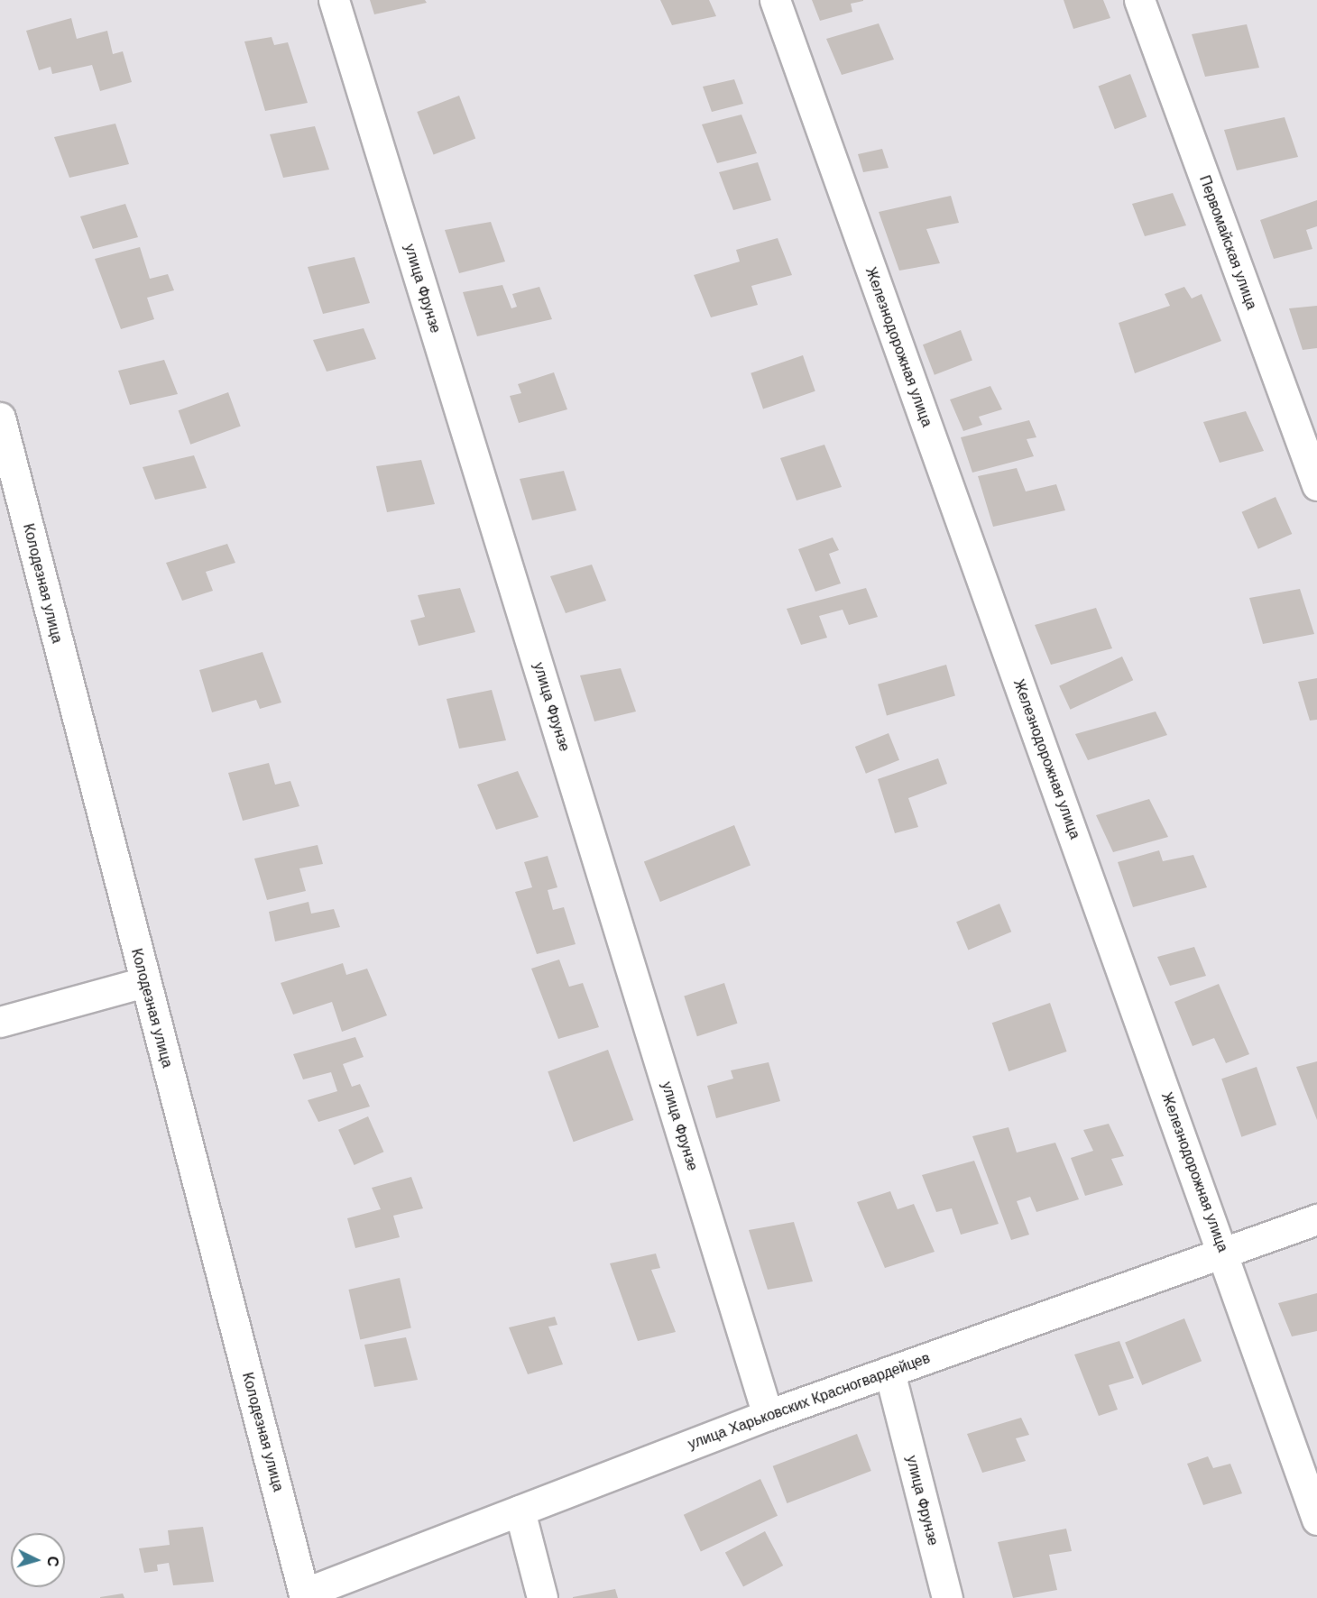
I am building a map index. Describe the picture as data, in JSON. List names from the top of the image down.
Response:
{
  "streets": {
    "street": [
      "Первомайская улица",
      "улица Фрунзе",
      "Железнодорожная улица",
      "Колодезная улица",
      "улица Харьковских Красногвардейцев"
    ]
  },
  "crossings": [
    ["улица Фрунзе", "улица Харьковских Красногвардейцев"],
    ["Железнодорожная улица", "улица Харьковских Красногвардейцев"],
    ["Колодезная улица", "улица Харьковских Красногвардейцев"]
  ],
  "north": "right"
}
